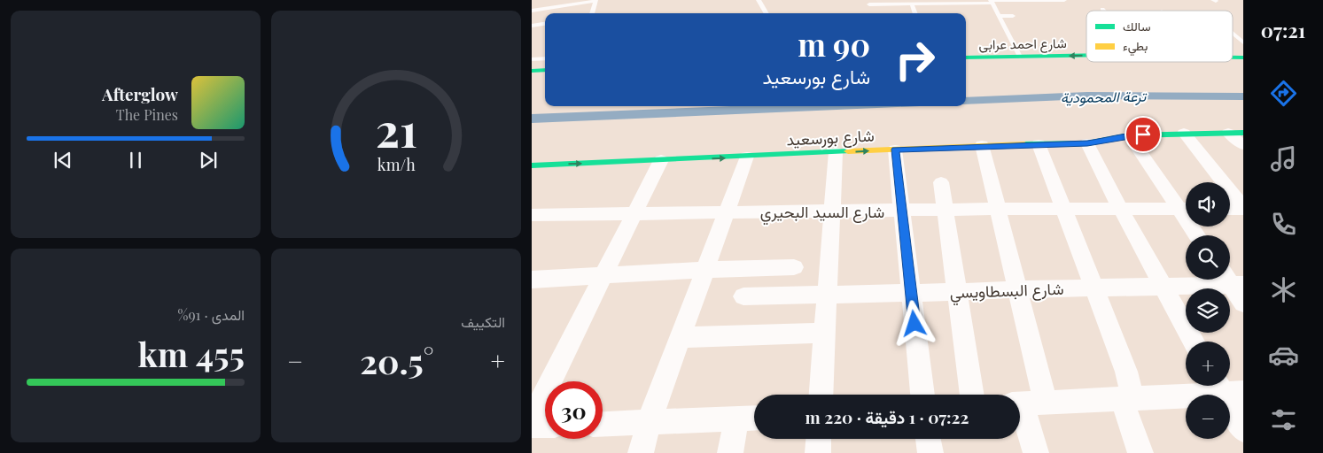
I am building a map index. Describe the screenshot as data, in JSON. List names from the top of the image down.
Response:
{
  "streets": {
    "main road": ["شارع احمد عرابى", "شارع بورسعيد"],
    "street": ["شارع السيد البحيري", "شارع البسطاويسي"]
  },
  "one_way": ["شارع بورسعيد"],
  "water": ["ترعة المحمودية"],
  "legend": ["سالك", "بطيء"],
  "page": {
    "tabs": "07:21",
    "turn": ["90 m", "شارع بورسعيد"],
    "song": ["Afterglow", "The Pines"],
    "map_buttons": ["+", "−"],
    "tile": [
      "التكييف",
      ["المدى · 91%", "455 km"]
    ],
    "heat": ["−", "20.5°", "+"],
    "limit": "30",
    "trip": "07:22 · 1 دقيقة · 220 m",
    "gauge": ["21", "km/h"]
  }
}
